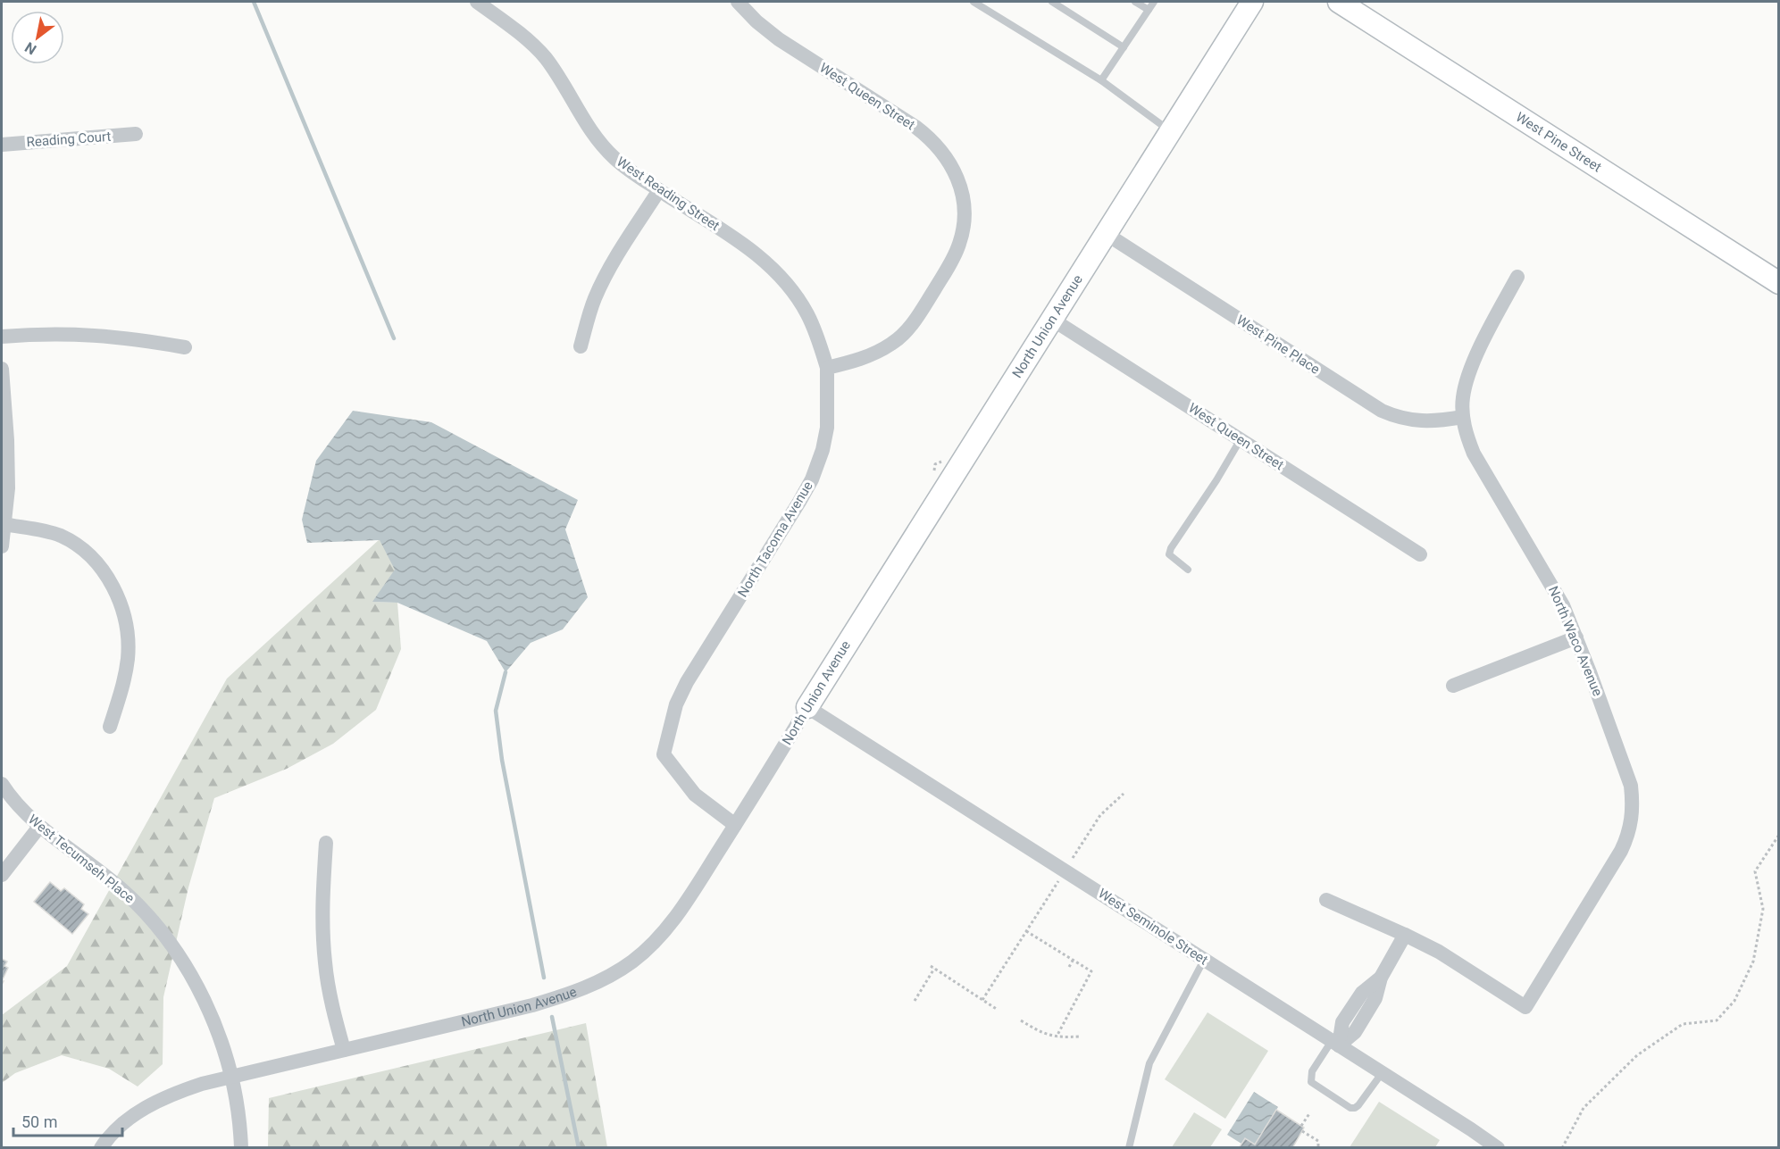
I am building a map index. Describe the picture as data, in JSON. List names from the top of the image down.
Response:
{
  "streets": {
    "street": [
      "West Queen Street",
      "Reading Court",
      "West Pine Street",
      "West Reading Street",
      "North Union Avenue",
      "West Pine Place",
      "North Tacoma Avenue",
      "North Waco Avenue",
      "West Tecumseh Place",
      "West Seminole Street"
    ]
  },
  "crossings": [
    ["West Queen Street", "West Reading Street"],
    ["West Queen Street", "North Union Avenue"],
    ["West Queen Street", "North Tacoma Avenue"],
    ["West Reading Street", "North Tacoma Avenue"],
    ["North Union Avenue", "West Pine Place"],
    ["North Union Avenue", "North Tacoma Avenue"],
    ["North Union Avenue", "West Tecumseh Place"],
    ["North Union Avenue", "West Seminole Street"],
    ["West Pine Place", "North Waco Avenue"]
  ],
  "scale_bar": "50 m",
  "north": "bottom left"
}
